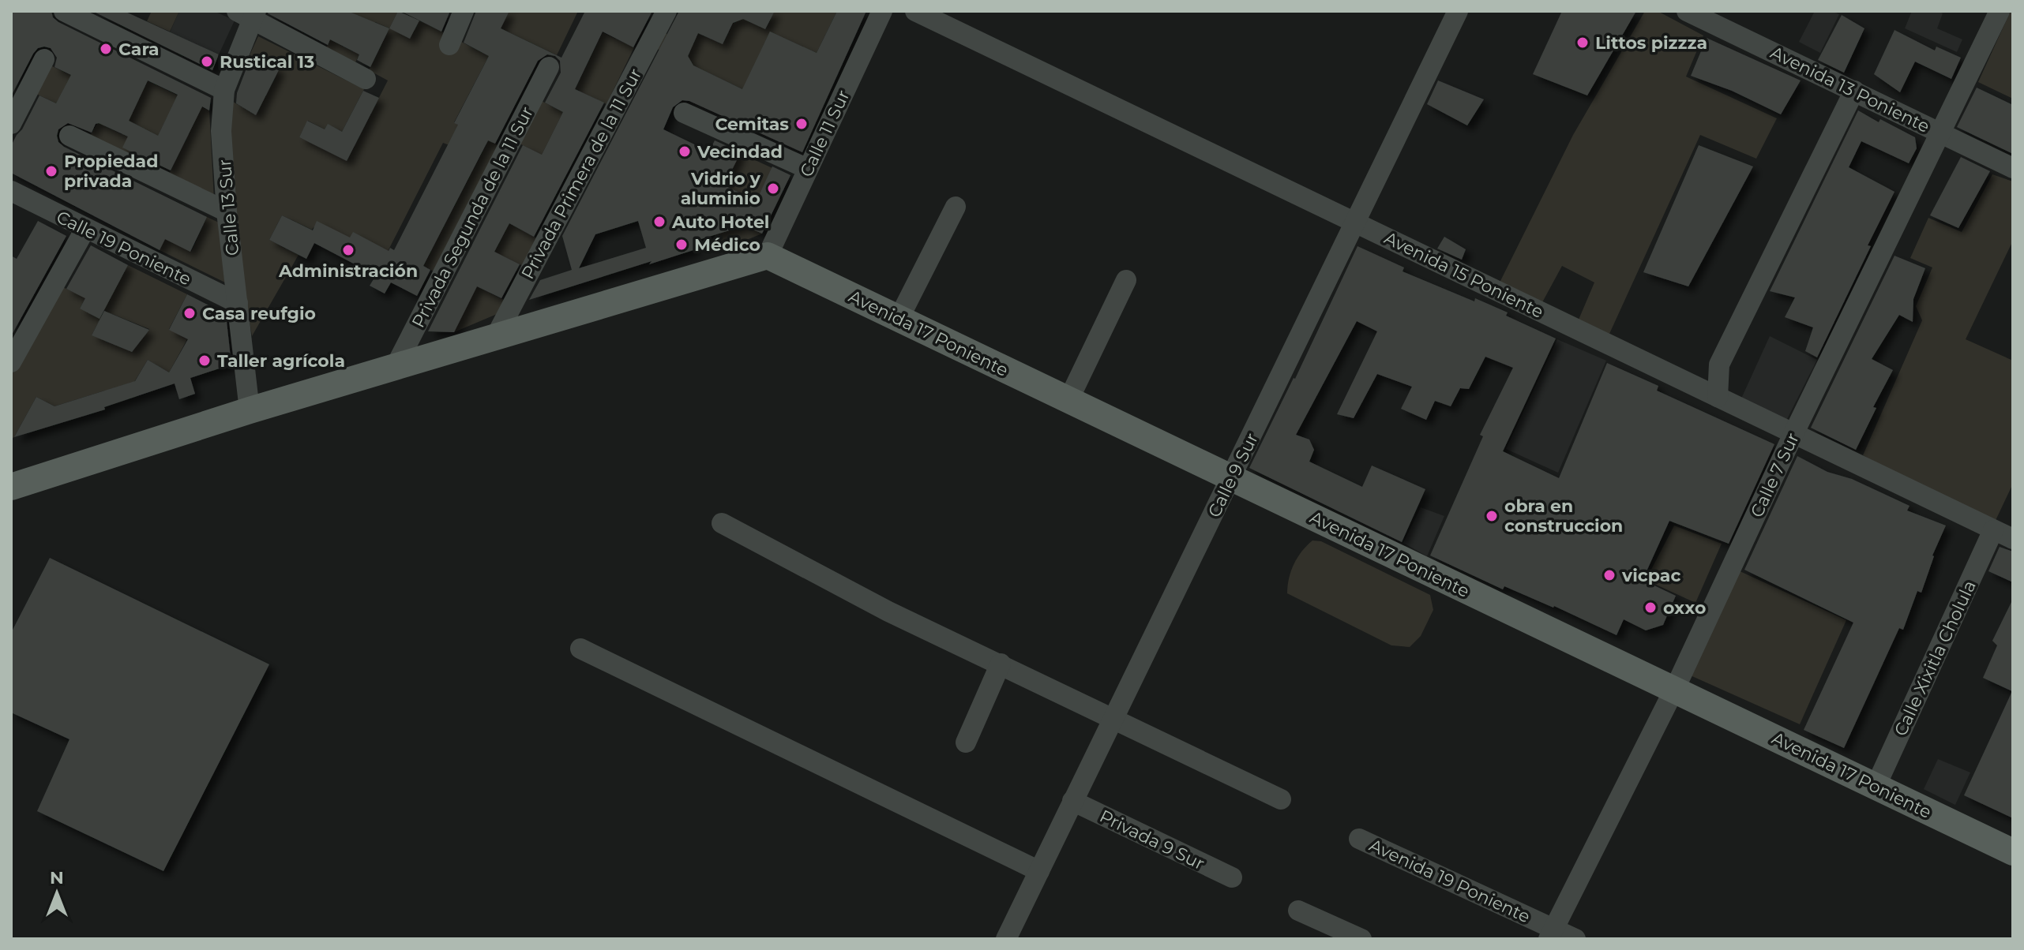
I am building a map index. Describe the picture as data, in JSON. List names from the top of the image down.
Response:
{
  "streets": {
    "main road": ["Avenida 17 Poniente"],
    "street": [
      "Avenida 13 Poniente",
      "Calle 11 Sur",
      "Privada Primera de la 11 Sur",
      "Calle 13 Sur",
      "Privada Segunda de la 11 Sur",
      "Calle 19 Poniente",
      "Avenida 15 Poniente",
      "Calle 9 Sur",
      "Calle 7 Sur",
      "Calle Xixitla Cholula",
      "Privada 9 Sur",
      "Avenida 19 Poniente"
    ]
  },
  "crossings": [
    ["Avenida 13 Poniente", "Calle 7 Sur"],
    ["Calle 11 Sur", "Avenida 17 Poniente"],
    ["Calle 13 Sur", "Calle 19 Poniente"],
    ["Avenida 15 Poniente", "Calle 9 Sur"],
    ["Avenida 15 Poniente", "Calle 7 Sur"],
    ["Avenida 15 Poniente", "Calle Xixitla Cholula"],
    ["Avenida 17 Poniente", "Calle 9 Sur"],
    ["Avenida 17 Poniente", "Calle 7 Sur"],
    ["Avenida 17 Poniente", "Calle Xixitla Cholula"],
    ["Calle 9 Sur", "Privada 9 Sur"],
    ["Calle 7 Sur", "Avenida 19 Poniente"]
  ],
  "places": [
    "Littos pizzza",
    "Cara",
    "Rustical 13",
    "Cemitas",
    "Vecindad",
    "Propiedad privada",
    "Vidrio y aluminio",
    "Auto Hotel",
    "Médico",
    "Administración",
    "Casa reufgio",
    "Taller agrícola",
    "obra en construccion",
    "vicpac",
    "oxxo"
  ],
  "north": "top"
}
